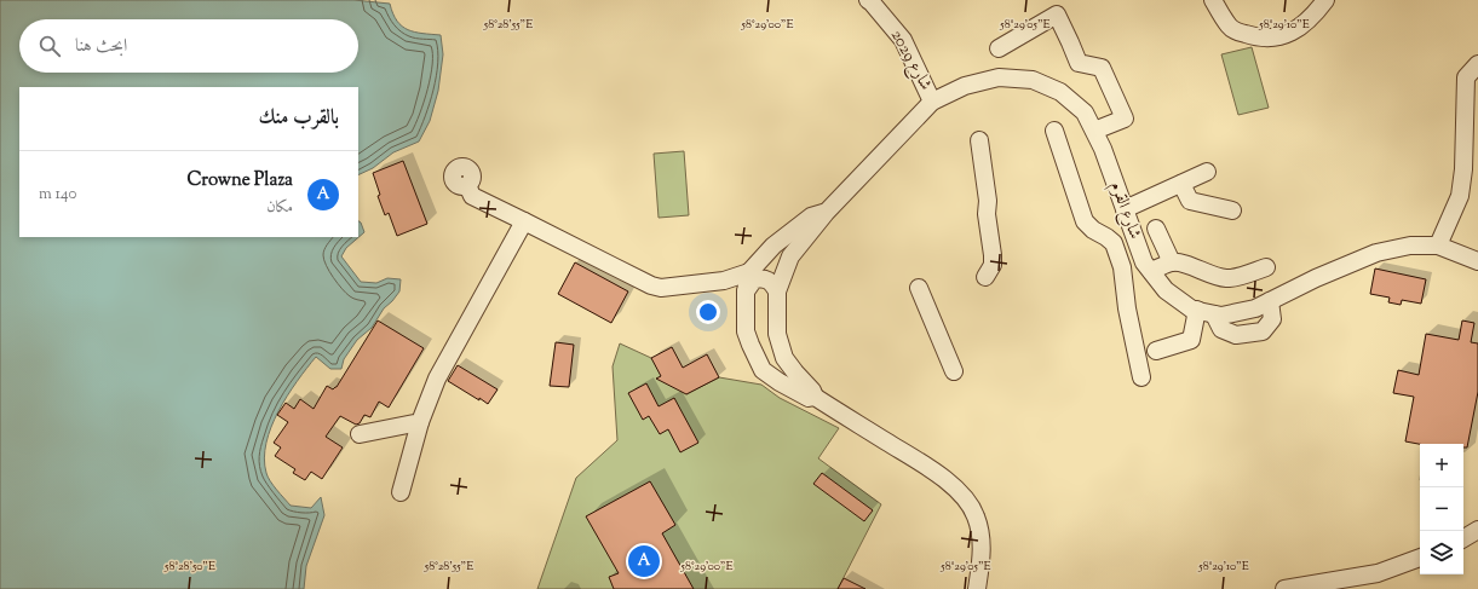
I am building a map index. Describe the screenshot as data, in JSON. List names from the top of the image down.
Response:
{
  "streets": {
    "street": ["2029 شارع", "شارع القرم"]
  },
  "crossings": [
    ["2029 شارع", "شارع القرم"]
  ],
  "page": {
    "search": "ابحث هنا",
    "heading": "بالقرب منك",
    "list": [
      {
        "mark": "A",
        "name": "Crowne Plaza",
        "note": "مكان",
        "value": "140 m"
      }
    ],
    "map_buttons": ["+", "−"],
    "pins": "A"
  },
  "coordinates": [
    "58°28'55\"E",
    "58°29'00\"E",
    "58°29'05\"E",
    "58°29'10\"E",
    "58°28'50\"E"
  ]
}
